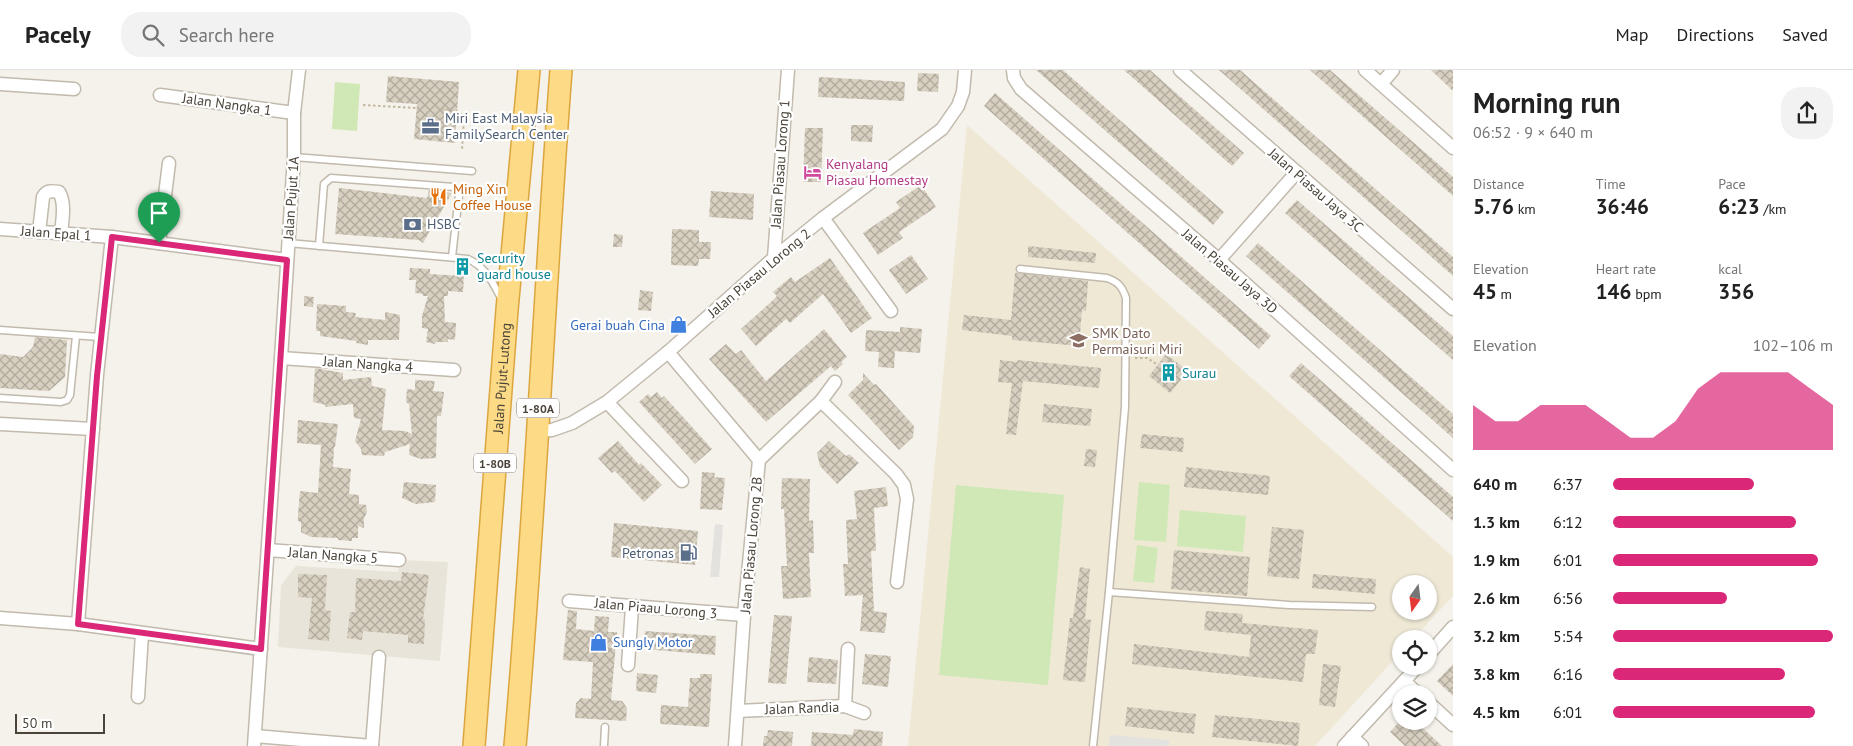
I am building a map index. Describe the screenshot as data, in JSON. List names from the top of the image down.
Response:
{
  "streets": {
    "highway": ["Jalan Pujut-Lutong", "1-80A", "1-80B"],
    "street": [
      "Jalan Nangka 1",
      "Jalan Piasau Lorong 1",
      "Jalan Piasau Jaya 3C",
      "Jalan Pujut 1A",
      "Jalan Epal 1",
      "Jalan Piasau Jaya 3D",
      "Jalan Piasau Lorong 2",
      "Jalan Nangka 4",
      "Jalan Piasau Lorong 2B",
      "Jalan Nangka 5",
      "Jalan Piaau Lorong 3",
      "Jalan Randia"
    ]
  },
  "crossings": [
    ["Jalan Nangka 1", "Jalan Pujut 1A"],
    ["Jalan Piasau Lorong 1", "Jalan Piasau Lorong 2"],
    ["Jalan Pujut 1A", "Jalan Epal 1"],
    ["Jalan Pujut 1A", "Jalan Nangka 4"],
    ["Jalan Pujut 1A", "Jalan Nangka 5"],
    ["Jalan Piasau Lorong 2", "1-80A"],
    ["Jalan Piasau Lorong 2", "Jalan Piasau Lorong 2B"],
    ["Jalan Piasau Lorong 2B", "Jalan Piaau Lorong 3"],
    ["Jalan Piasau Lorong 2B", "Jalan Randia"]
  ],
  "places": {
    "office": ["Miri East Malaysia FamilySearch Center"],
    "hotel": ["Kenyalang Piasau Homestay"],
    "restaurant": ["Ming Xin Coffee House"],
    "bank": ["HSBC"],
    "building": ["Security guard house", "Surau"],
    "shop": ["Gerai buah Cina", "Sungly Motor"],
    "school or university": ["SMK Dato Permaisuri Miri"],
    "fuel station": ["Petronas"]
  },
  "scale_bar": "50 m",
  "north": "bottom",
  "page": {
    "header": "Pacely",
    "search": "Search here",
    "nav": ["Map", "Directions", "Saved"],
    "heading": ["Morning run", "06:52 · 9 × 640 m"],
    "stats": [
      ["Distance", "5.76 km"],
      ["Time", "36:46"],
      ["Pace", "6:23 /km"],
      ["Elevation", "45 m"],
      ["Heart rate", "146 bpm"],
      ["kcal", "356"]
    ],
    "chart": ["Elevation", "102–106 m"],
    "list": [
      {
        "name": "640 m",
        "note": "6:37"
      },
      {
        "name": "1.3 km",
        "note": "6:12"
      },
      {
        "name": "1.9 km",
        "note": "6:01"
      },
      {
        "name": "2.6 km",
        "note": "6:56"
      },
      {
        "name": "3.2 km",
        "note": "5:54"
      },
      {
        "name": "3.8 km",
        "note": "6:16"
      },
      {
        "name": "4.5 km",
        "note": "6:01"
      }
    ],
    "scale": "50 m"
  }
}
